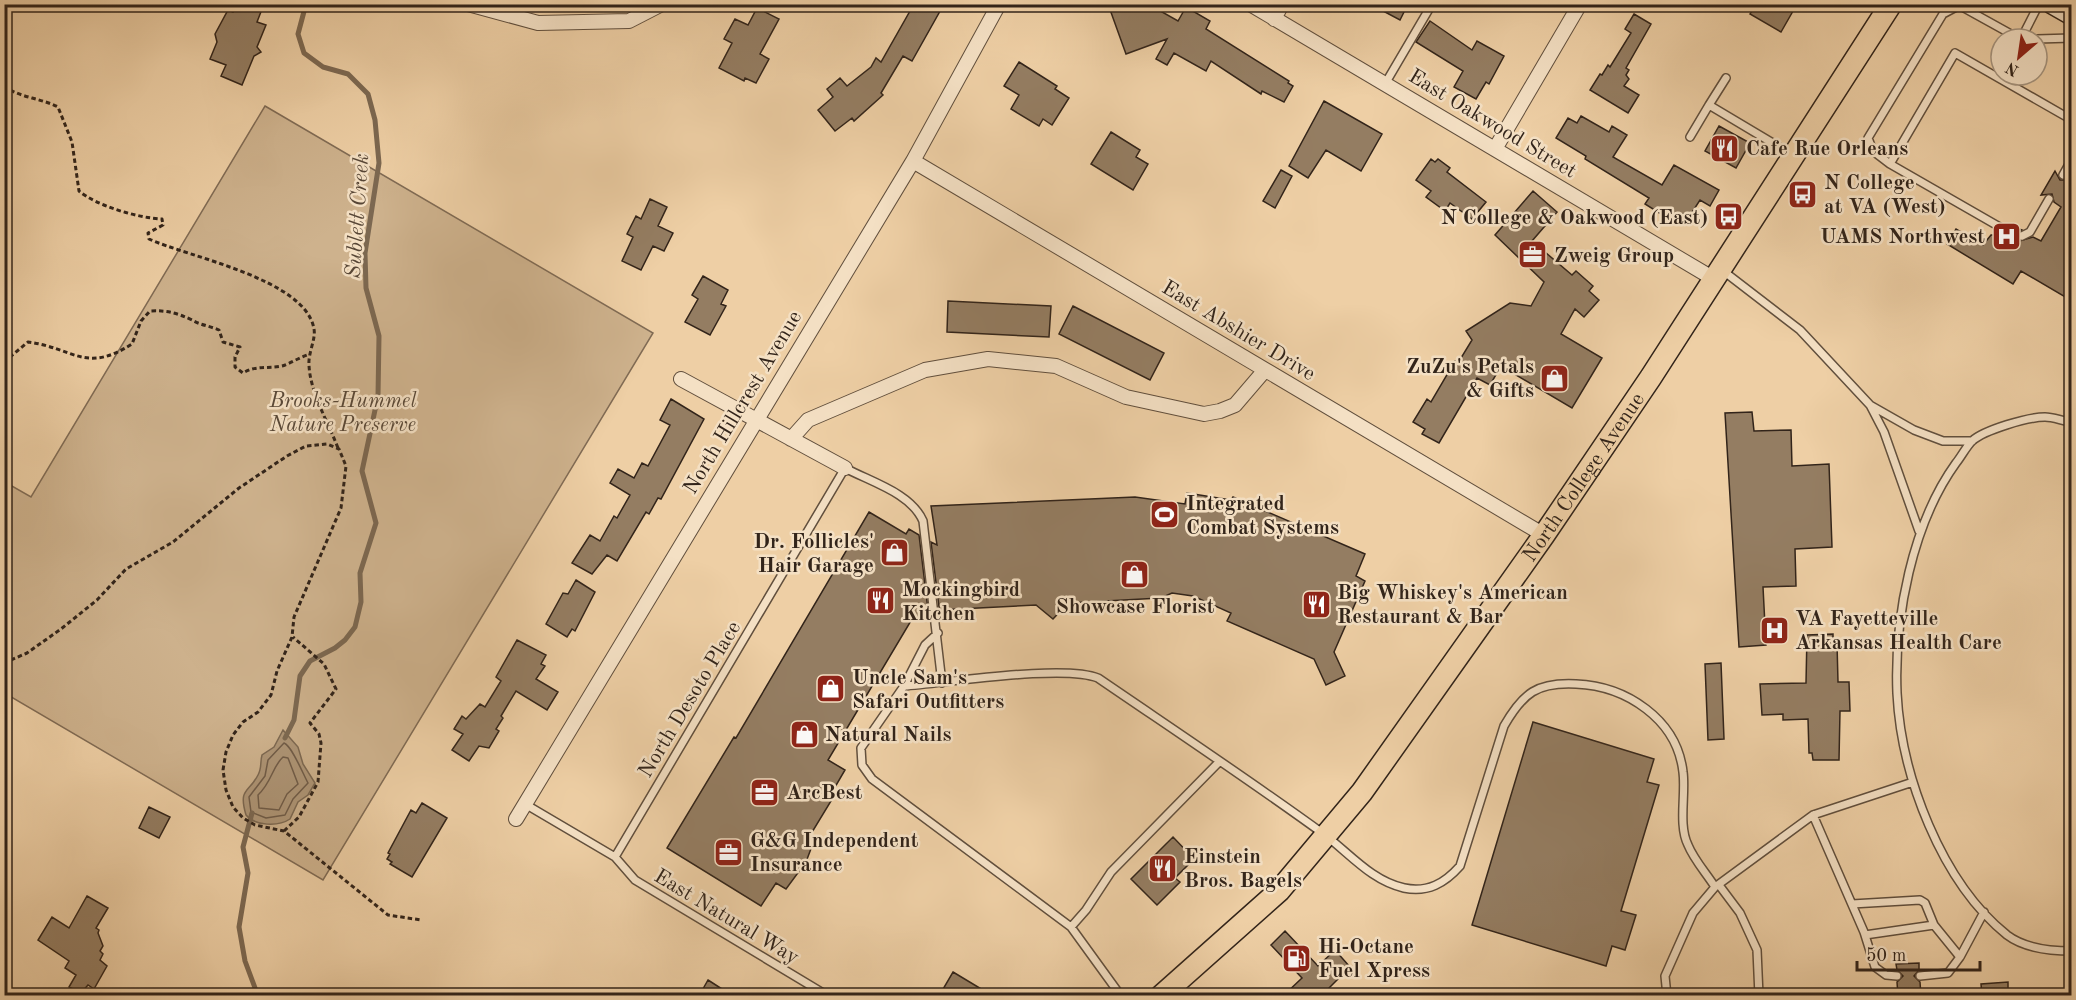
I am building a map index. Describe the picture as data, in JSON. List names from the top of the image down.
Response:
{
  "streets": {
    "main road": ["North College Avenue"],
    "street": ["East Oakwood Street", "East Abshier Drive", "North Hillcrest Avenue"],
    "lane": ["North Desoto Place", "East Natural Way"]
  },
  "crossings": [
    ["East Oakwood Street", "North College Avenue"],
    ["East Abshier Drive", "North Hillcrest Avenue"],
    ["East Abshier Drive", "North College Avenue"],
    ["North Desoto Place", "East Natural Way"]
  ],
  "water": ["Sublett Creek"],
  "parks": ["Brooks-Hummel Nature Preserve"],
  "places": {
    "restaurant": [
      "Cafe Rue Orleans",
      "Mockingbird Kitchen",
      "Big Whiskey's American Restaurant & Bar",
      "Einstein Bros. Bagels"
    ],
    "bus stop": ["N College at VA (West)", "N College & Oakwood (East)"],
    "hospital": ["UAMS Northwest", "VA Fayetteville Arkansas Health Care"],
    "office": ["Zweig Group", "ArcBest", "G&G Independent Insurance"],
    "shop": [
      "ZuZu's Petals & Gifts",
      "Dr. Follicles' Hair Garage",
      "Showcase Florist",
      "Uncle Sam's Safari Outfitters",
      "Natural Nails"
    ],
    "sports": ["Integrated Combat Systems"],
    "fuel station": ["Hi-Octane Fuel Xpress"]
  },
  "scale_bar": "50 m",
  "north": "bottom left"
}
